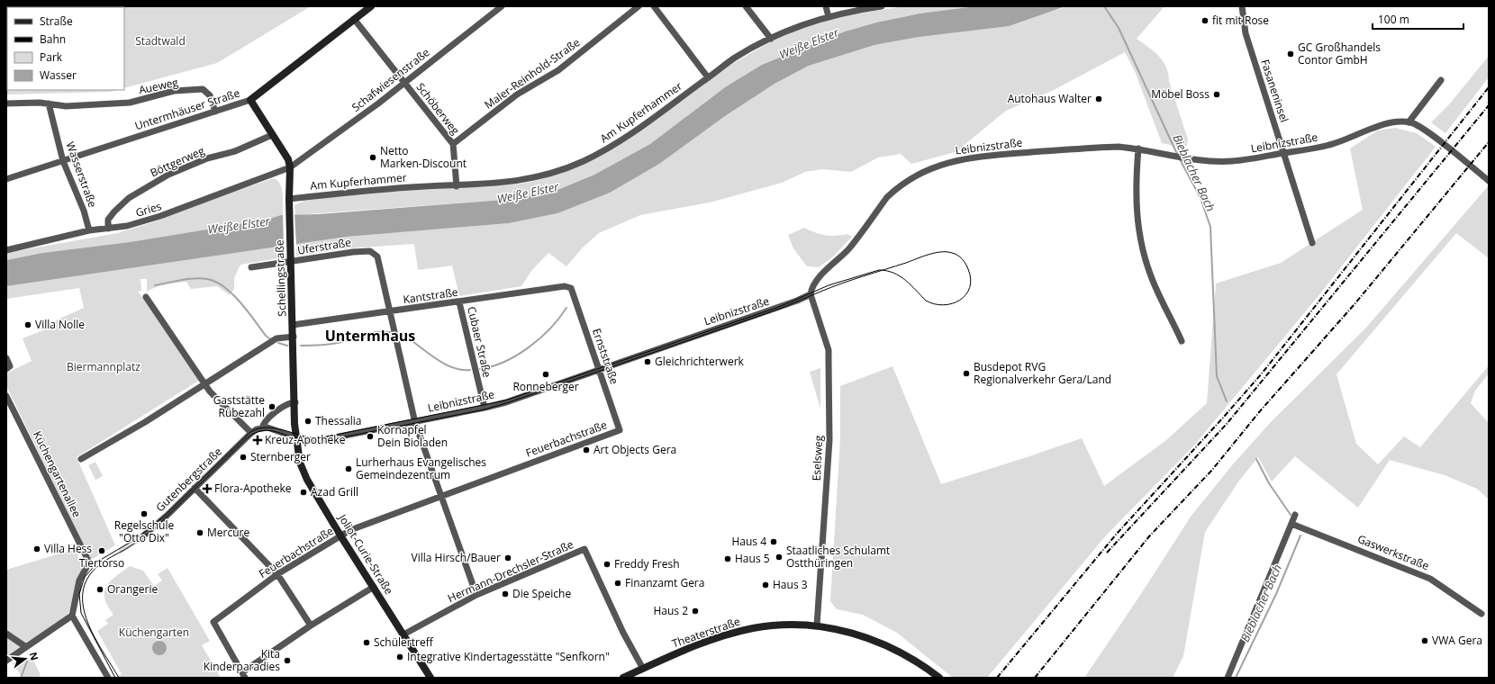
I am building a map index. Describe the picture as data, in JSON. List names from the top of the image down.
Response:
{
  "streets": {
    "main road": [
      "Untermhäuser Straße",
      "Schellingstraße",
      "Joliot-Curie-Straße",
      "Theaterstraße"
    ],
    "street": [
      "Maler-Reinhold-Straße",
      "Schafwiesenstraße",
      "Aueweg",
      "Fasaneninsel",
      "Schöberweg",
      "Am Kupferhammer",
      "Leibnizstraße",
      "Böttgerweg",
      "Wasserstraße",
      "Gries",
      "Uferstraße",
      "Kantstraße",
      "Cubaer Straße",
      "Ernststraße",
      "Feuerbachstraße",
      "Eselsweg",
      "Küchengartenallee",
      "Gutenbergstraße",
      "Gaswerkstraße",
      "Hermann-Drechsler-Straße"
    ]
  },
  "crossings": [
    ["Maler-Reinhold-Straße", "Schöberweg"],
    ["Schafwiesenstraße", "Schöberweg"],
    ["Schafwiesenstraße", "Gries"],
    ["Schafwiesenstraße", "Schellingstraße"],
    ["Aueweg", "Untermhäuser Straße"],
    ["Aueweg", "Wasserstraße"],
    ["Fasaneninsel", "Leibnizstraße"],
    ["Schöberweg", "Untermhäuser Straße"],
    ["Schöberweg", "Am Kupferhammer"],
    ["Untermhäuser Straße", "Wasserstraße"],
    ["Untermhäuser Straße", "Schellingstraße"],
    ["Am Kupferhammer", "Schellingstraße"],
    ["Leibnizstraße", "Cubaer Straße"],
    ["Leibnizstraße", "Ernststraße"],
    ["Leibnizstraße", "Eselsweg"],
    ["Leibnizstraße", "Joliot-Curie-Straße"],
    ["Böttgerweg", "Gries"],
    ["Böttgerweg", "Schellingstraße"],
    ["Wasserstraße", "Gries"],
    ["Gries", "Schellingstraße"],
    ["Uferstraße", "Schellingstraße"],
    ["Uferstraße", "Kantstraße"],
    ["Schellingstraße", "Kantstraße"],
    ["Schellingstraße", "Joliot-Curie-Straße"],
    ["Kantstraße", "Cubaer Straße"],
    ["Kantstraße", "Ernststraße"],
    ["Ernststraße", "Feuerbachstraße"],
    ["Feuerbachstraße", "Joliot-Curie-Straße"],
    ["Eselsweg", "Theaterstraße"],
    ["Joliot-Curie-Straße", "Hermann-Drechsler-Straße"],
    ["Hermann-Drechsler-Straße", "Theaterstraße"]
  ],
  "districts": ["Untermhaus"],
  "water": ["Weiße Elster", "Bieblacher Bach"],
  "parks": ["Stadtwald", "Biermannplatz", "Küchengarten"],
  "places": {
    "other": [
      "fit mit Rose",
      "GC Großhandels Contor GmbH",
      "Möbel Boss",
      "Autohaus Walter",
      "Netto Marken-Discount",
      "Villa Nolle",
      "Gleichrichterwerk",
      "Busdepot RVG Regionalverkehr Gera/Land",
      "Ronneberger",
      "Gaststätte Rübezahl",
      "Thessalia",
      "Kornapfel Dein Bioladen",
      "Art Objects Gera",
      "Sternberger",
      "Lurherhaus Evangelisches Gemeindezentrum",
      "Azad Grill",
      "Regelschule \"Otto Dix\"",
      "Mercure",
      "Haus 4",
      "Villa Hess",
      "Tiertorso",
      "Staatliches Schulamt Ostthüringen",
      "Villa Hirsch/Bauer",
      "Haus 5",
      "Freddy Fresh",
      "Finanzamt Gera",
      "Haus 3",
      "Orangerie",
      "Die Speiche",
      "Haus 2",
      "VWA Gera",
      "Schülertreff",
      "Integrative Kindertagesstätte \"Senfkorn\"",
      "Kita Kinderparadies"
    ],
    "health": ["Kreuz-Apotheke", "Flora-Apotheke"]
  },
  "legend": [
    "Straße",
    "Bahn",
    "Park",
    "Wasser"
  ],
  "scale_bar": "100 m",
  "north": "right"
}
